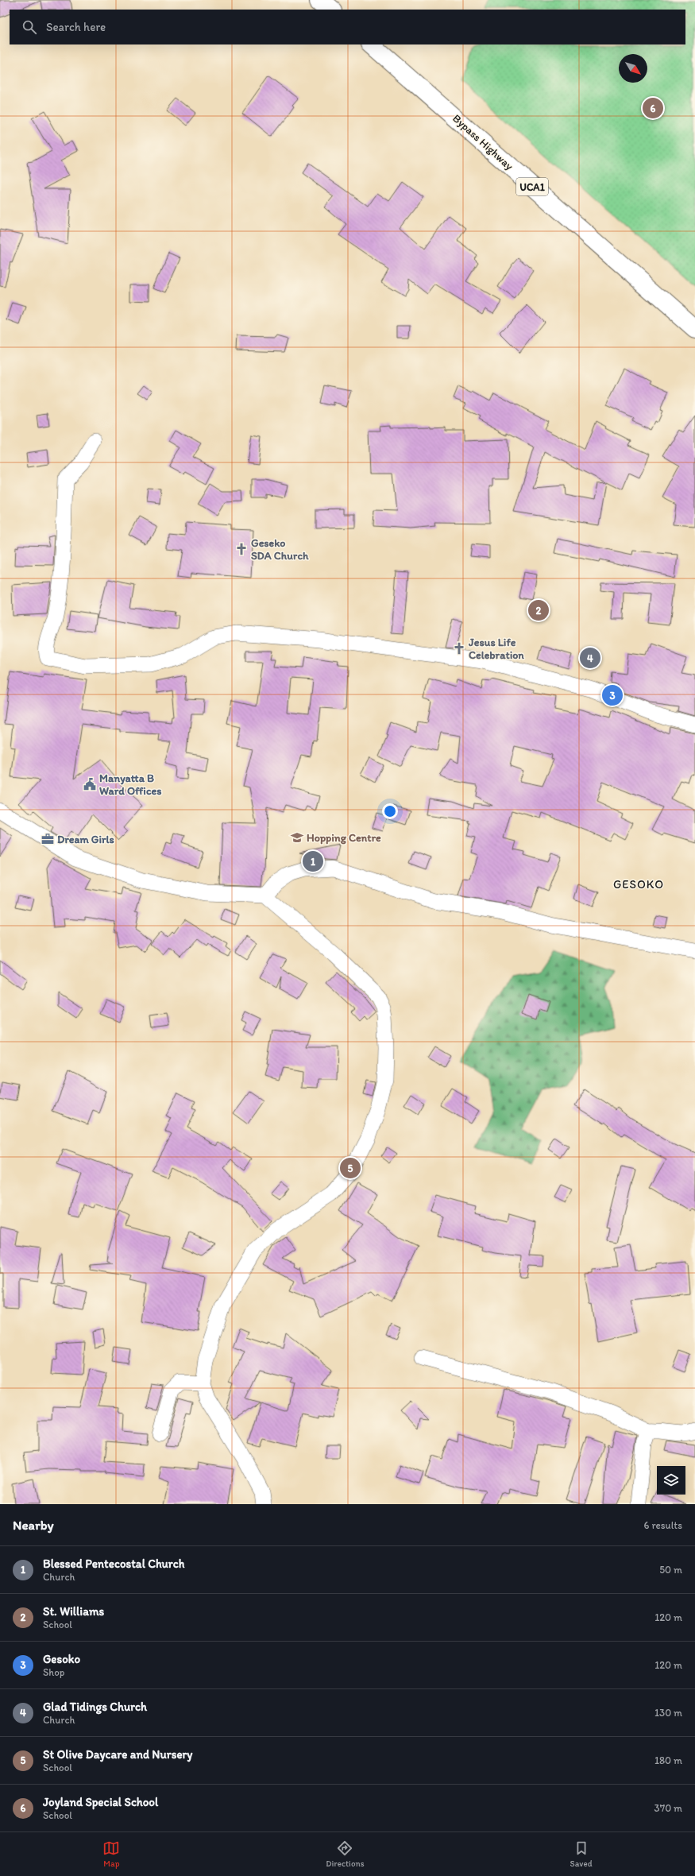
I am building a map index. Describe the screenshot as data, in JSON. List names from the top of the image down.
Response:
{
  "streets": {
    "main road": ["Bypass Highway", "UCA1"]
  },
  "districts": ["GESOKO"],
  "places": {
    "church": ["Geseko SDA Church", "Jesus Life Celebration"],
    "public building": ["Manyatta B Ward Offices"],
    "school or university": ["Hopping Centre"],
    "office": ["Dream Girls"]
  },
  "north": "bottom right",
  "page": {
    "search": "Search here",
    "pins": [
      "6",
      "2",
      "4",
      "3",
      "1",
      "5"
    ],
    "heading": ["Nearby", "6 results"],
    "list": [
      {
        "mark": "1",
        "name": "Blessed Pentecostal Church",
        "note": "Church",
        "value": "50 m"
      },
      {
        "mark": "2",
        "name": "St. Williams",
        "note": "School",
        "value": "120 m"
      },
      {
        "mark": "3",
        "name": "Gesoko",
        "note": "Shop",
        "value": "120 m"
      },
      {
        "mark": "4",
        "name": "Glad Tidings Church",
        "note": "Church",
        "value": "130 m"
      },
      {
        "mark": "5",
        "name": "St Olive Daycare and Nursery",
        "note": "School",
        "value": "180 m"
      },
      {
        "mark": "6",
        "name": "Joyland Special School",
        "note": "School",
        "value": "370 m"
      }
    ],
    "nav": ["Map", "Directions", "Saved"]
  }
}
